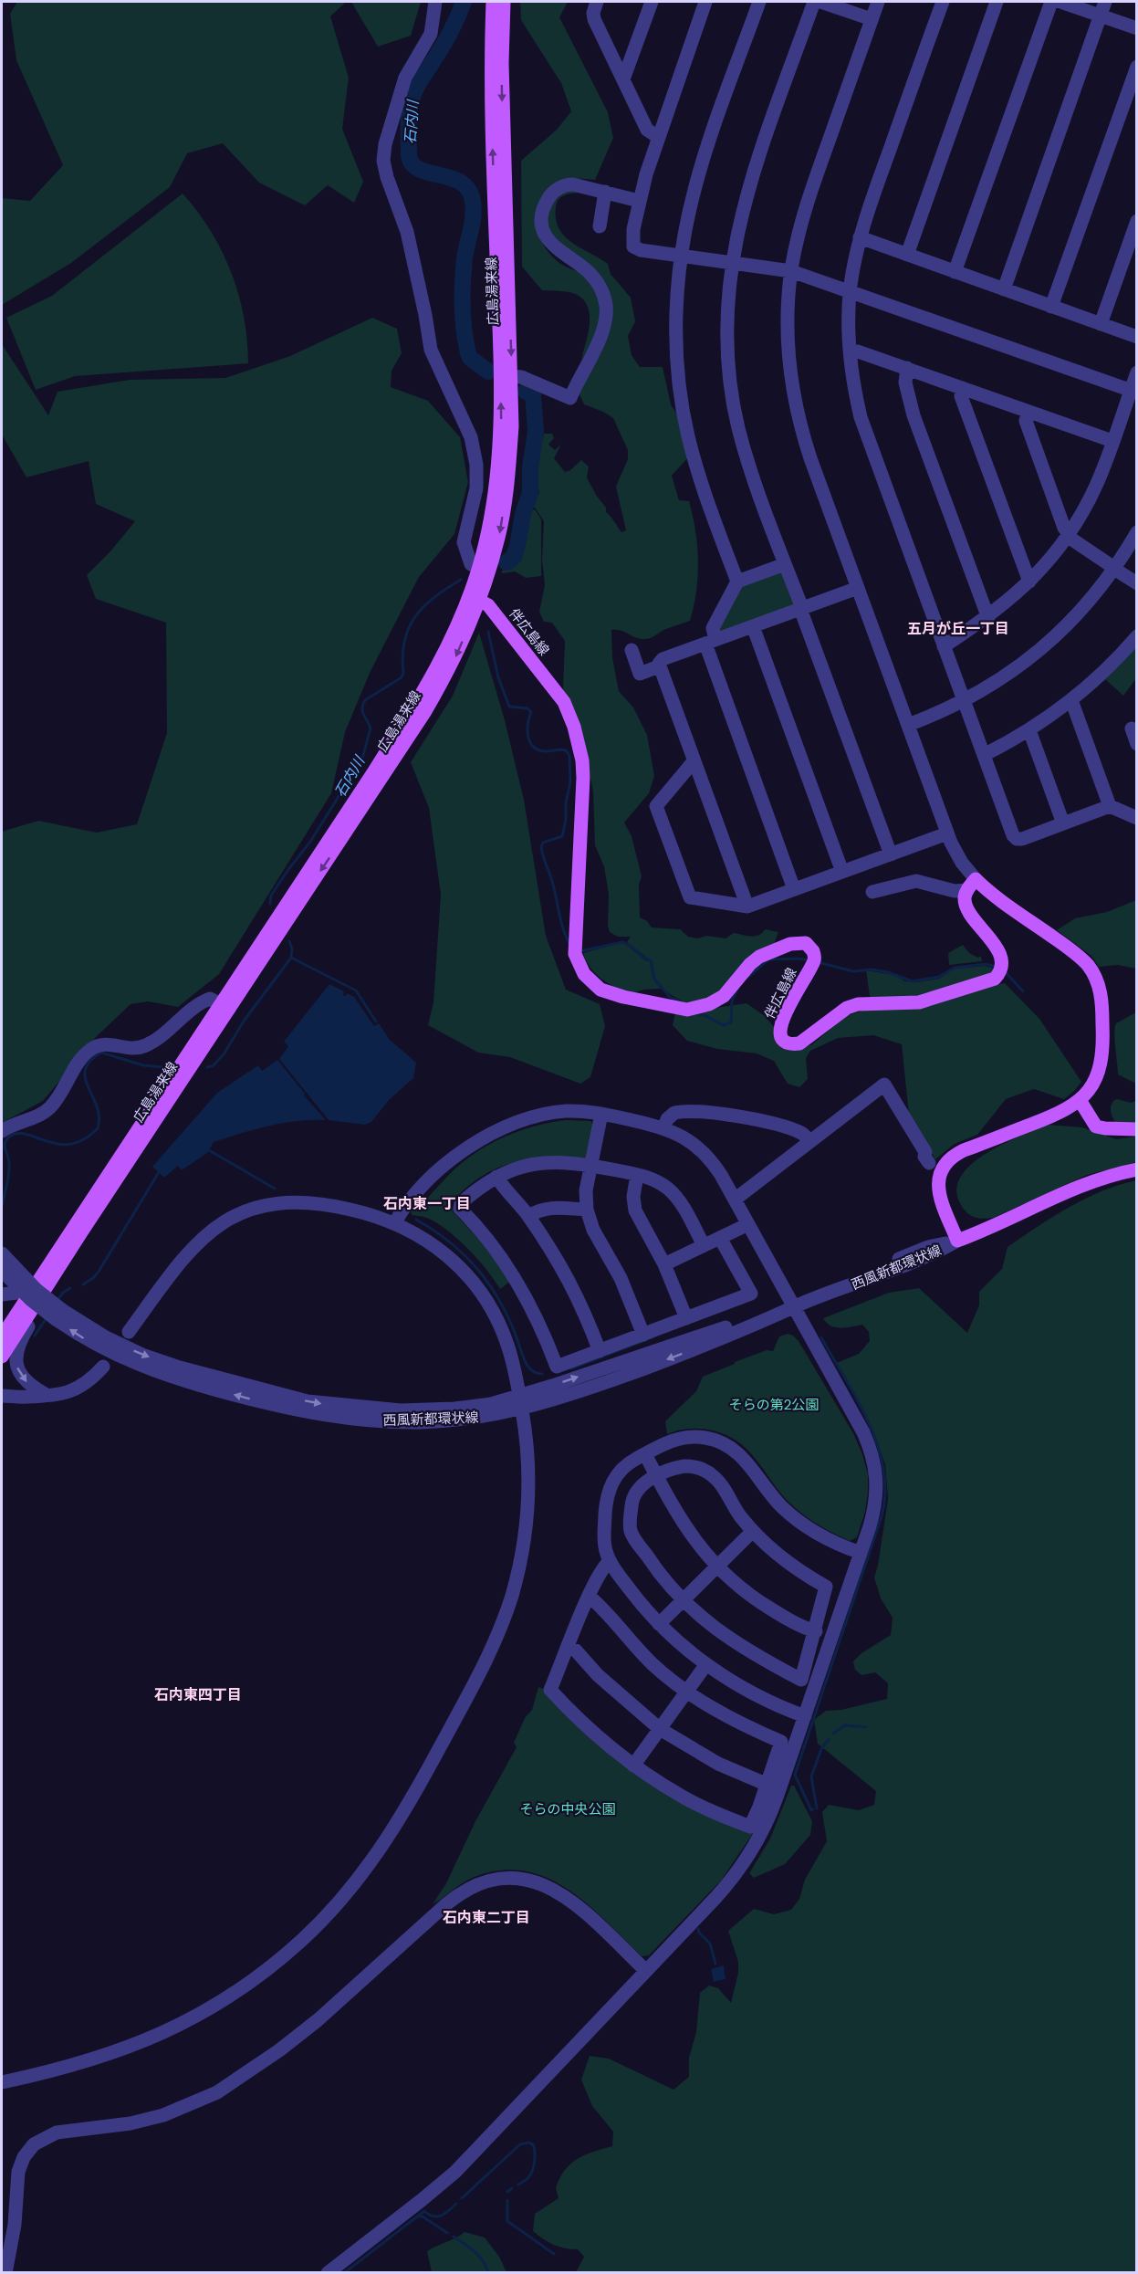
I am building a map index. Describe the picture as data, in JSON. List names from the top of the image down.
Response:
{
  "streets": {
    "main road": ["広島湯来線", "伴広島線"],
    "street": ["西風新都環状線"]
  },
  "crossings": [
    ["広島湯来線", "伴広島線"]
  ],
  "districts": [
    "五月が丘一丁目",
    "石内東一丁目",
    "石内東四丁目",
    "石内東二丁目"
  ],
  "water": ["石内川"],
  "parks": ["そらの第2公園", "そらの中央公園"]
}
